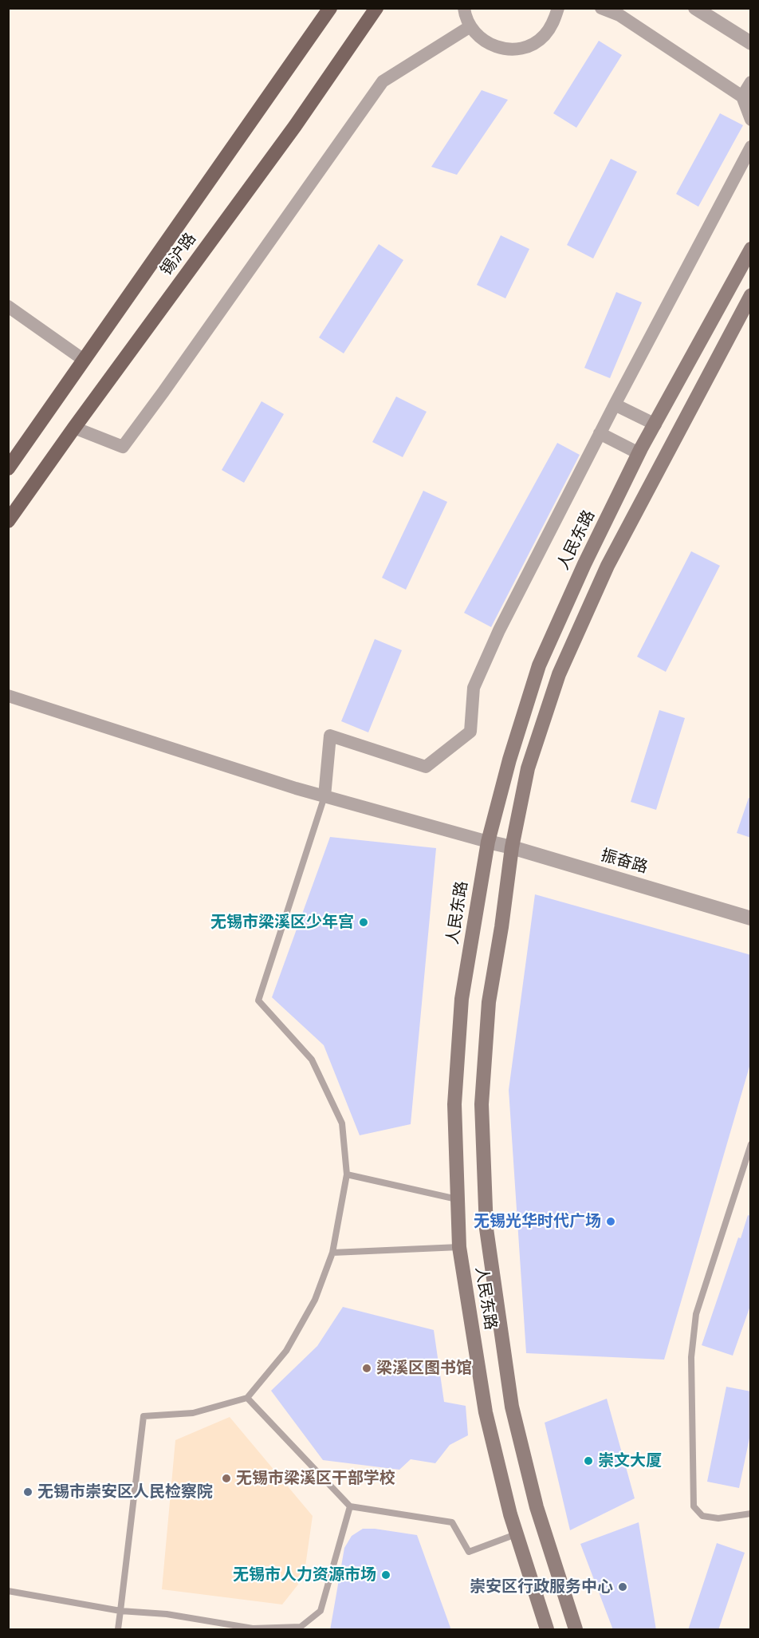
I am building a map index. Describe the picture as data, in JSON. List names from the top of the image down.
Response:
{
  "streets": {
    "main road": ["锡沪路", "人民东路"],
    "street": ["振奋路"]
  },
  "crossings": [
    ["人民东路", "振奋路"]
  ],
  "places": [
    "无锡市梁溪区少年宫",
    "无锡光华时代广场",
    "梁溪区图书馆",
    "崇文大厦",
    "无锡市梁溪区干部学校",
    "无锡市崇安区人民检察院",
    "无锡市人力资源市场",
    "崇安区行政服务中心"
  ]
}
